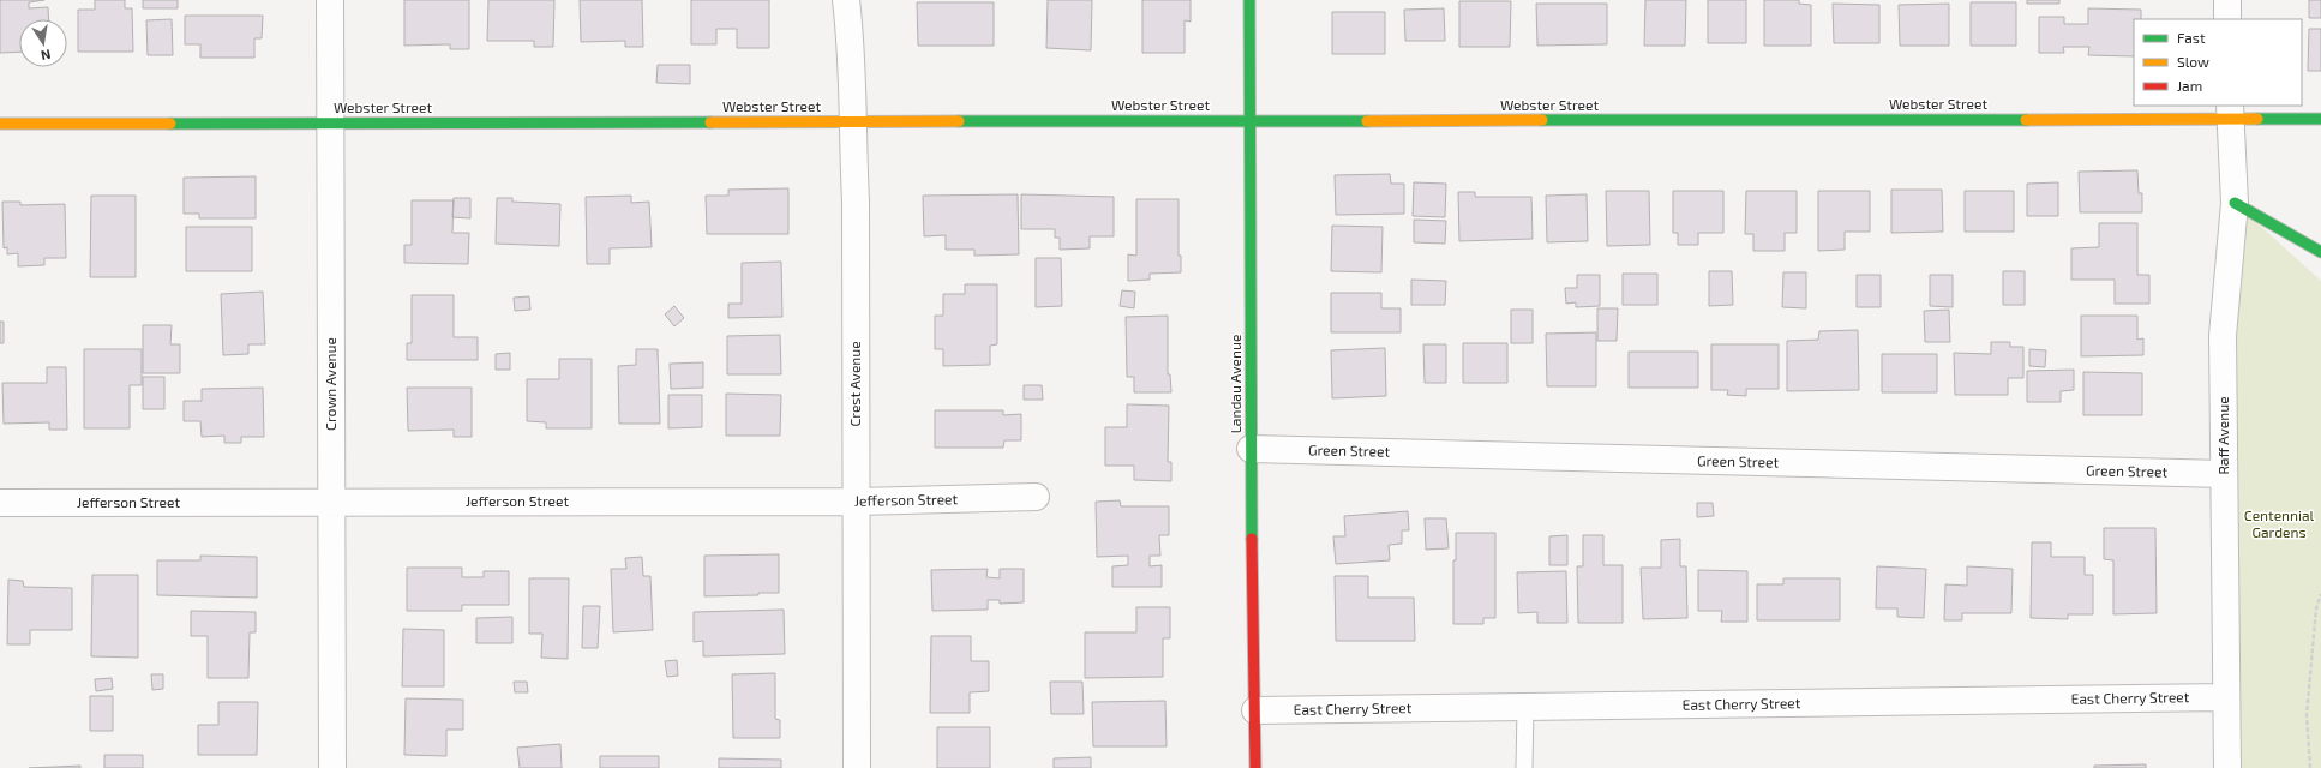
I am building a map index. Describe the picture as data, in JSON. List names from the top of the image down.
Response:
{
  "streets": {
    "street": [
      "Webster Street",
      "Crown Avenue",
      "Crest Avenue",
      "Landau Avenue",
      "Raff Avenue",
      "Green Street",
      "Jefferson Street",
      "East Cherry Street"
    ]
  },
  "crossings": [
    ["Webster Street", "Crown Avenue"],
    ["Webster Street", "Crest Avenue"],
    ["Webster Street", "Landau Avenue"],
    ["Webster Street", "Raff Avenue"],
    ["Crown Avenue", "Jefferson Street"],
    ["Crest Avenue", "Jefferson Street"],
    ["Landau Avenue", "Green Street"],
    ["Landau Avenue", "East Cherry Street"],
    ["Raff Avenue", "Green Street"],
    ["Raff Avenue", "East Cherry Street"]
  ],
  "parks": ["Centennial Gardens"],
  "legend": ["Fast", "Slow", "Jam"],
  "north": "bottom"
}
